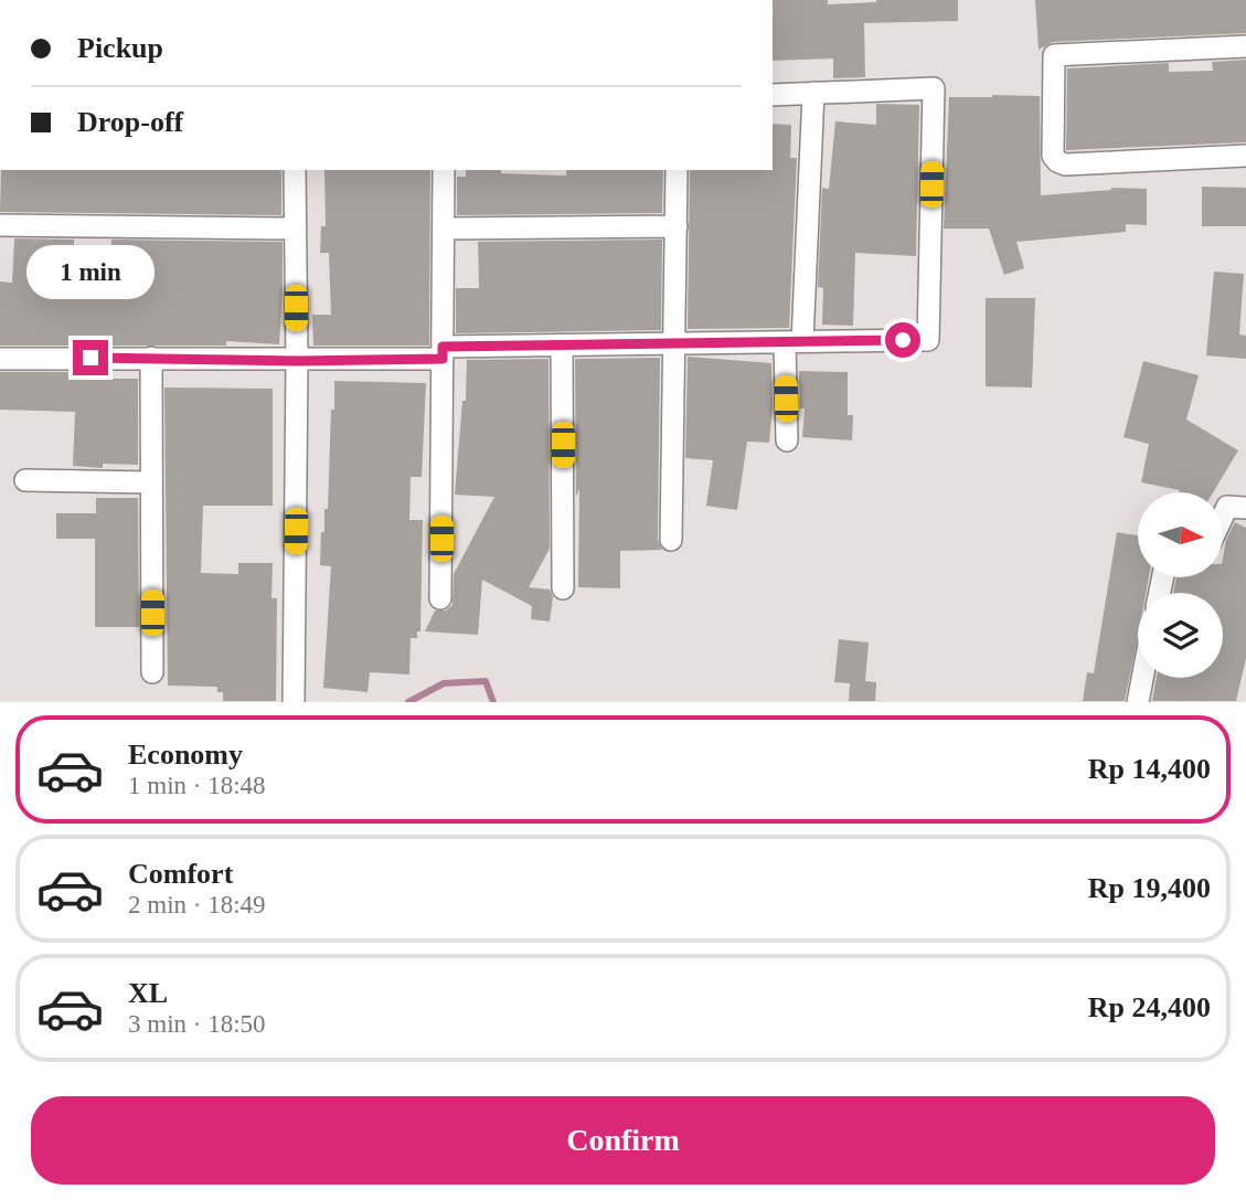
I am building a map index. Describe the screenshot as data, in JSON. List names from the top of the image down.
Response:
{
  "north": "right",
  "page": {
    "banner": ["Pickup", "Drop-off"],
    "bubble": "1 min",
    "list": [
      {
        "name": "Economy",
        "note": "1 min · 18:48",
        "value": "Rp 14,400"
      },
      {
        "name": "Comfort",
        "note": "2 min · 18:49",
        "value": "Rp 19,400"
      },
      {
        "name": "XL",
        "note": "3 min · 18:50",
        "value": "Rp 24,400"
      }
    ],
    "buttons": "Confirm"
  }
}
